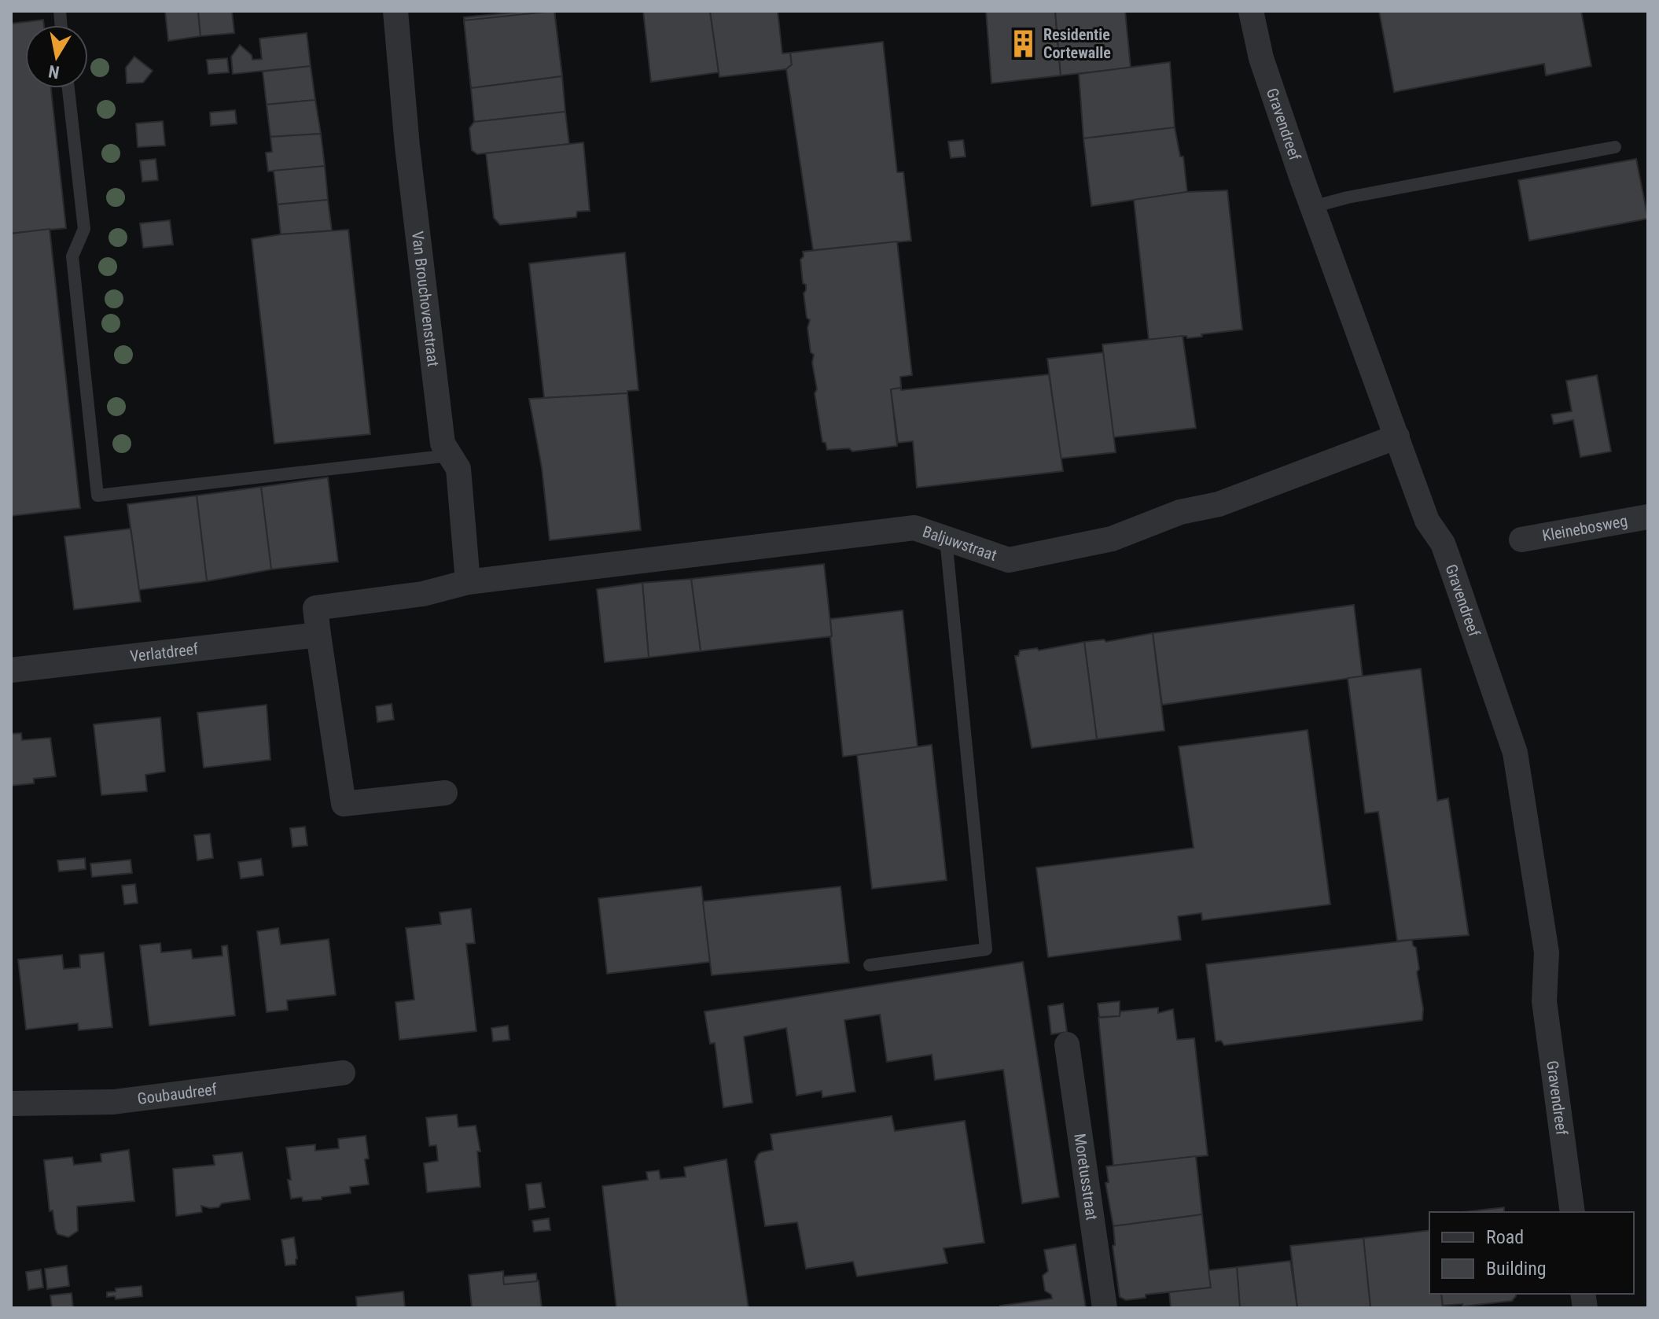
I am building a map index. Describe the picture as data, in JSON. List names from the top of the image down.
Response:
{
  "streets": {
    "street": [
      "Gravendreef",
      "Van Brouchovenstraat",
      "Kleinebosweg",
      "Baljuwstraat",
      "Verlatdreef",
      "Goubaudreef",
      "Moretusstraat"
    ]
  },
  "crossings": [
    ["Gravendreef", "Baljuwstraat"],
    ["Van Brouchovenstraat", "Baljuwstraat"]
  ],
  "places": {
    "building": ["Residentie Cortewalle"]
  },
  "legend": ["Road", "Building"],
  "north": "bottom"
}
